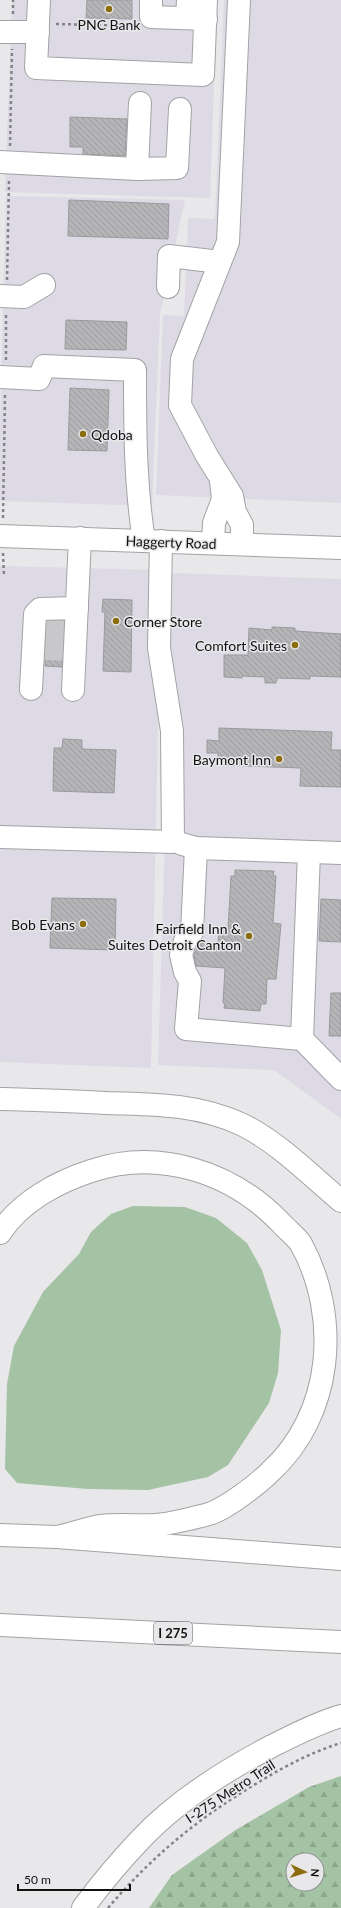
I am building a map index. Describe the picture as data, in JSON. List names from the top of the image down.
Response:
{
  "streets": {
    "main road": ["Haggerty Road", "I 275"],
    "path": ["I-275 Metro Trail"]
  },
  "places": [
    "PNC Bank",
    "Qdoba",
    "Corner Store",
    "Comfort Suites",
    "Baymont Inn",
    "Bob Evans",
    "Fairfield Inn & Suites Detroit Canton"
  ],
  "scale_bar": "50 m",
  "north": "right"
}
